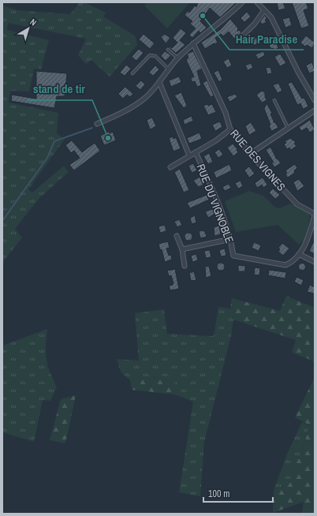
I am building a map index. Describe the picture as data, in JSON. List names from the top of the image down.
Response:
{
  "streets": {
    "street": ["RUE DES VIGNES", "RUE DU VIGNOBLE"]
  },
  "crossings": [
    ["RUE DES VIGNES", "RUE DU VIGNOBLE"]
  ],
  "places": ["Hair Paradise", "stand de tir"],
  "scale_bar": "100 m",
  "north": "top right"
}
